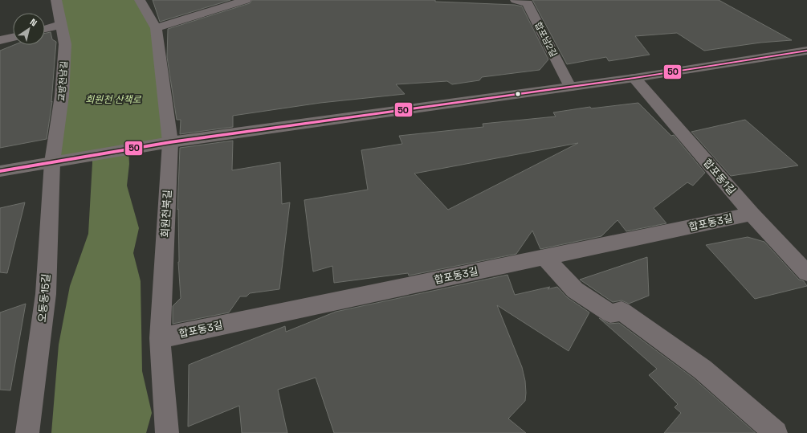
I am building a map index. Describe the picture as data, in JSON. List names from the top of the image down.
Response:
{
  "streets": {
    "street": [
      "합포남2길",
      "교방천남길",
      "합포동1길",
      "회원천북길",
      "합포동3길",
      "오동동15길"
    ]
  },
  "crossings": [
    ["교방천남길", "오동동15길"],
    ["합포동1길", "합포동3길"],
    ["회원천북길", "합포동3길"]
  ],
  "water": ["회원천 산책로"],
  "lines": ["transit line 50"],
  "north": "top right"
}
